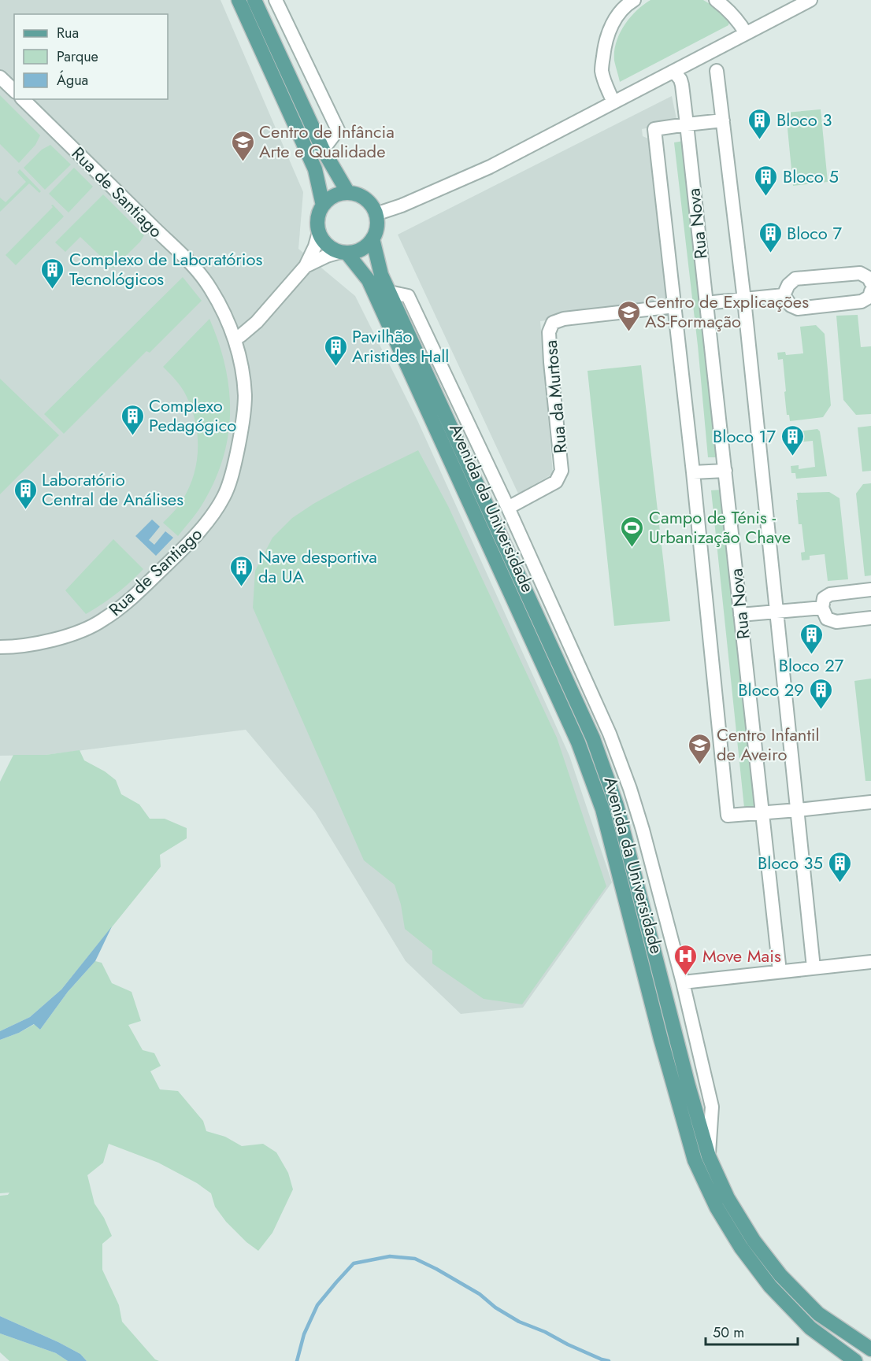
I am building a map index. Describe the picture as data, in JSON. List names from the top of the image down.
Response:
{
  "streets": {
    "main road": ["Avenida da Universidade"],
    "street": ["Rua de Santiago", "Rua Nova", "Rua da Murtosa"]
  },
  "crossings": [
    ["Rua da Murtosa", "Avenida da Universidade"]
  ],
  "places": {
    "building": [
      "Bloco 3",
      "Bloco 5",
      "Bloco 7",
      "Complexo de Laboratórios Tecnológicos",
      "Pavilhão Aristides Hall",
      "Complexo Pedagógico",
      "Bloco 17",
      "Laboratório Central de Análises",
      "Nave desportiva da UA",
      "Bloco 27",
      "Bloco 29",
      "Bloco 35"
    ],
    "school or university": ["Centro de Infância Arte e Qualidade", "Centro de Explicações AS-Formação", "Centro Infantil de Aveiro"],
    "sports": ["Campo de Ténis - Urbanização Chave"],
    "hospital": ["Move Mais"]
  },
  "legend": ["Rua", "Parque", "Água"],
  "scale_bar": "50 m"
}
